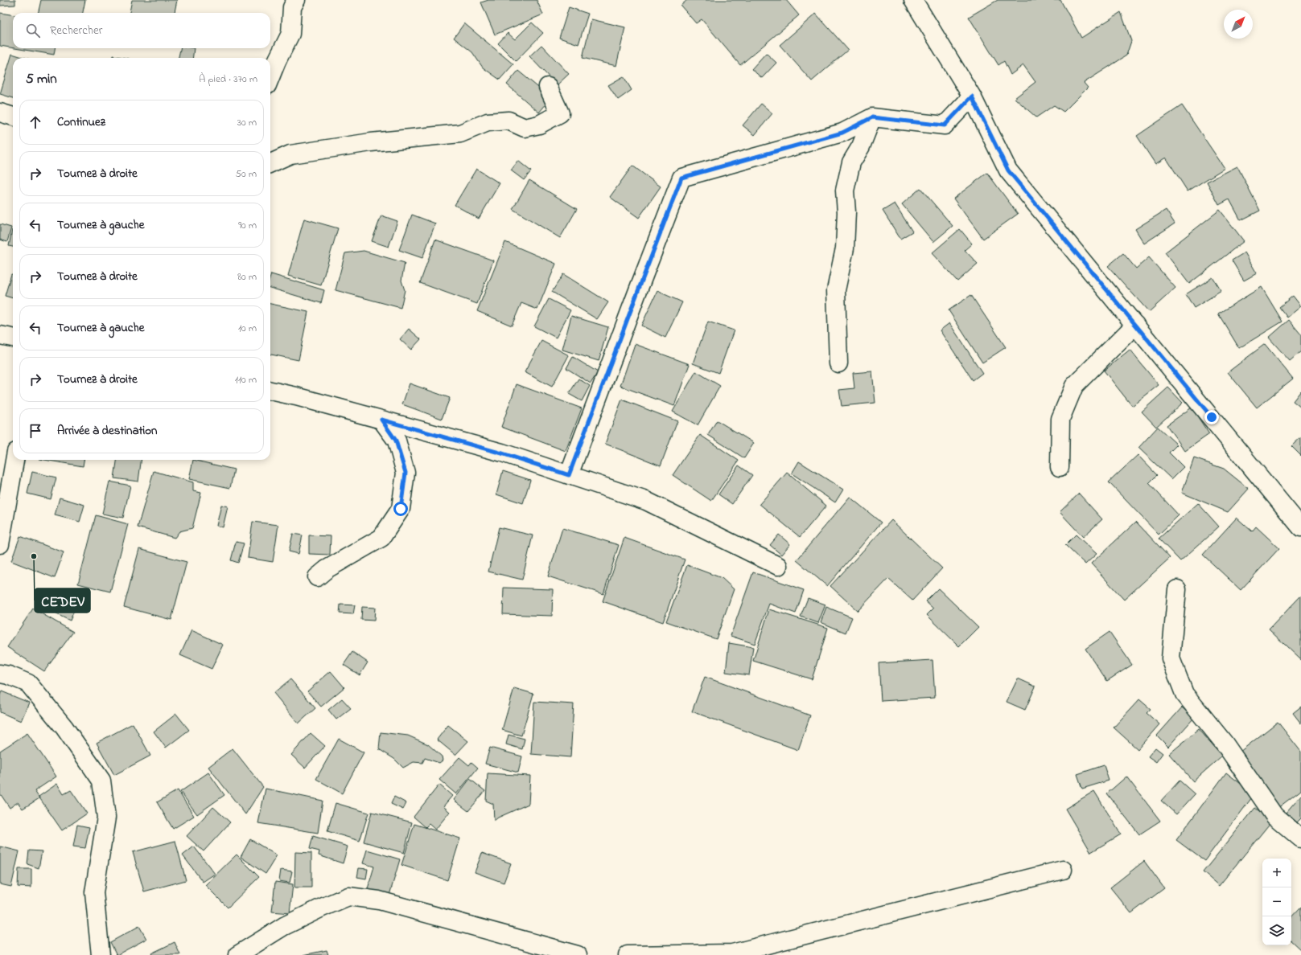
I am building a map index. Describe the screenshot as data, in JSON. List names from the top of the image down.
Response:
{
  "places": ["CEDEV"],
  "north": "top right",
  "page": {
    "search": "Rechercher",
    "heading": ["5 min", "À pied · 370 m"],
    "list": [
      ["Continuez", "30 m"],
      ["Tournez à droite", "50 m"],
      ["Tournez à gauche", "90 m"],
      ["Tournez à droite", "80 m"],
      ["Tournez à gauche", "10 m"],
      ["Tournez à droite", "110 m"],
      "Arrivée à destination"
    ],
    "map_buttons": ["+", "−"]
  }
}
